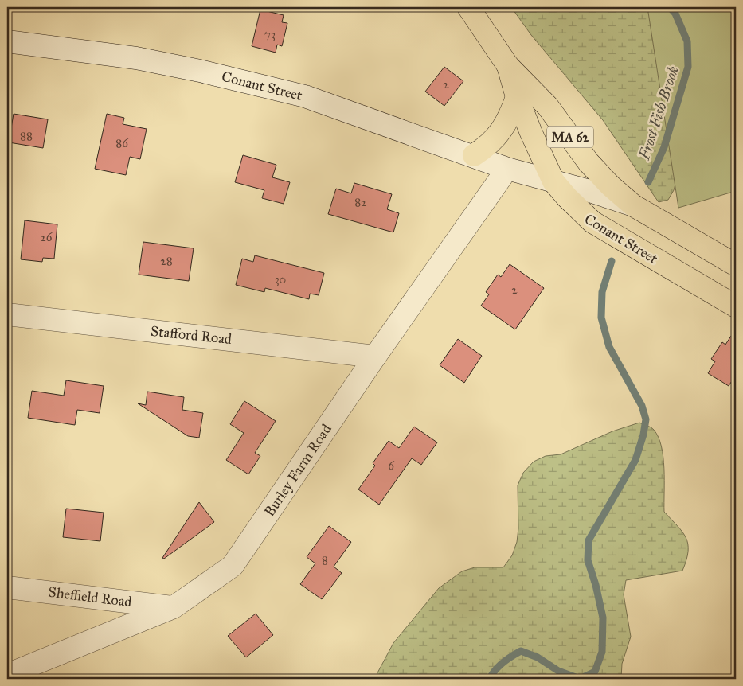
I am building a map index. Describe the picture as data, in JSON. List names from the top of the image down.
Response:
{
  "streets": {
    "main road": ["Conant Street", "MA 62"],
    "street": ["Stafford Road", "Burley Farm Road", "Sheffield Road"]
  },
  "crossings": [
    ["Conant Street", "MA 62"],
    ["Conant Street", "Burley Farm Road"],
    ["Stafford Road", "Burley Farm Road"],
    ["Burley Farm Road", "Sheffield Road"]
  ],
  "water": ["Frost Fish Brook"],
  "house_numbers": [
    "73",
    "2",
    "88",
    "86",
    "82",
    "26",
    "28",
    "30",
    "2",
    "6",
    "8"
  ]
}
